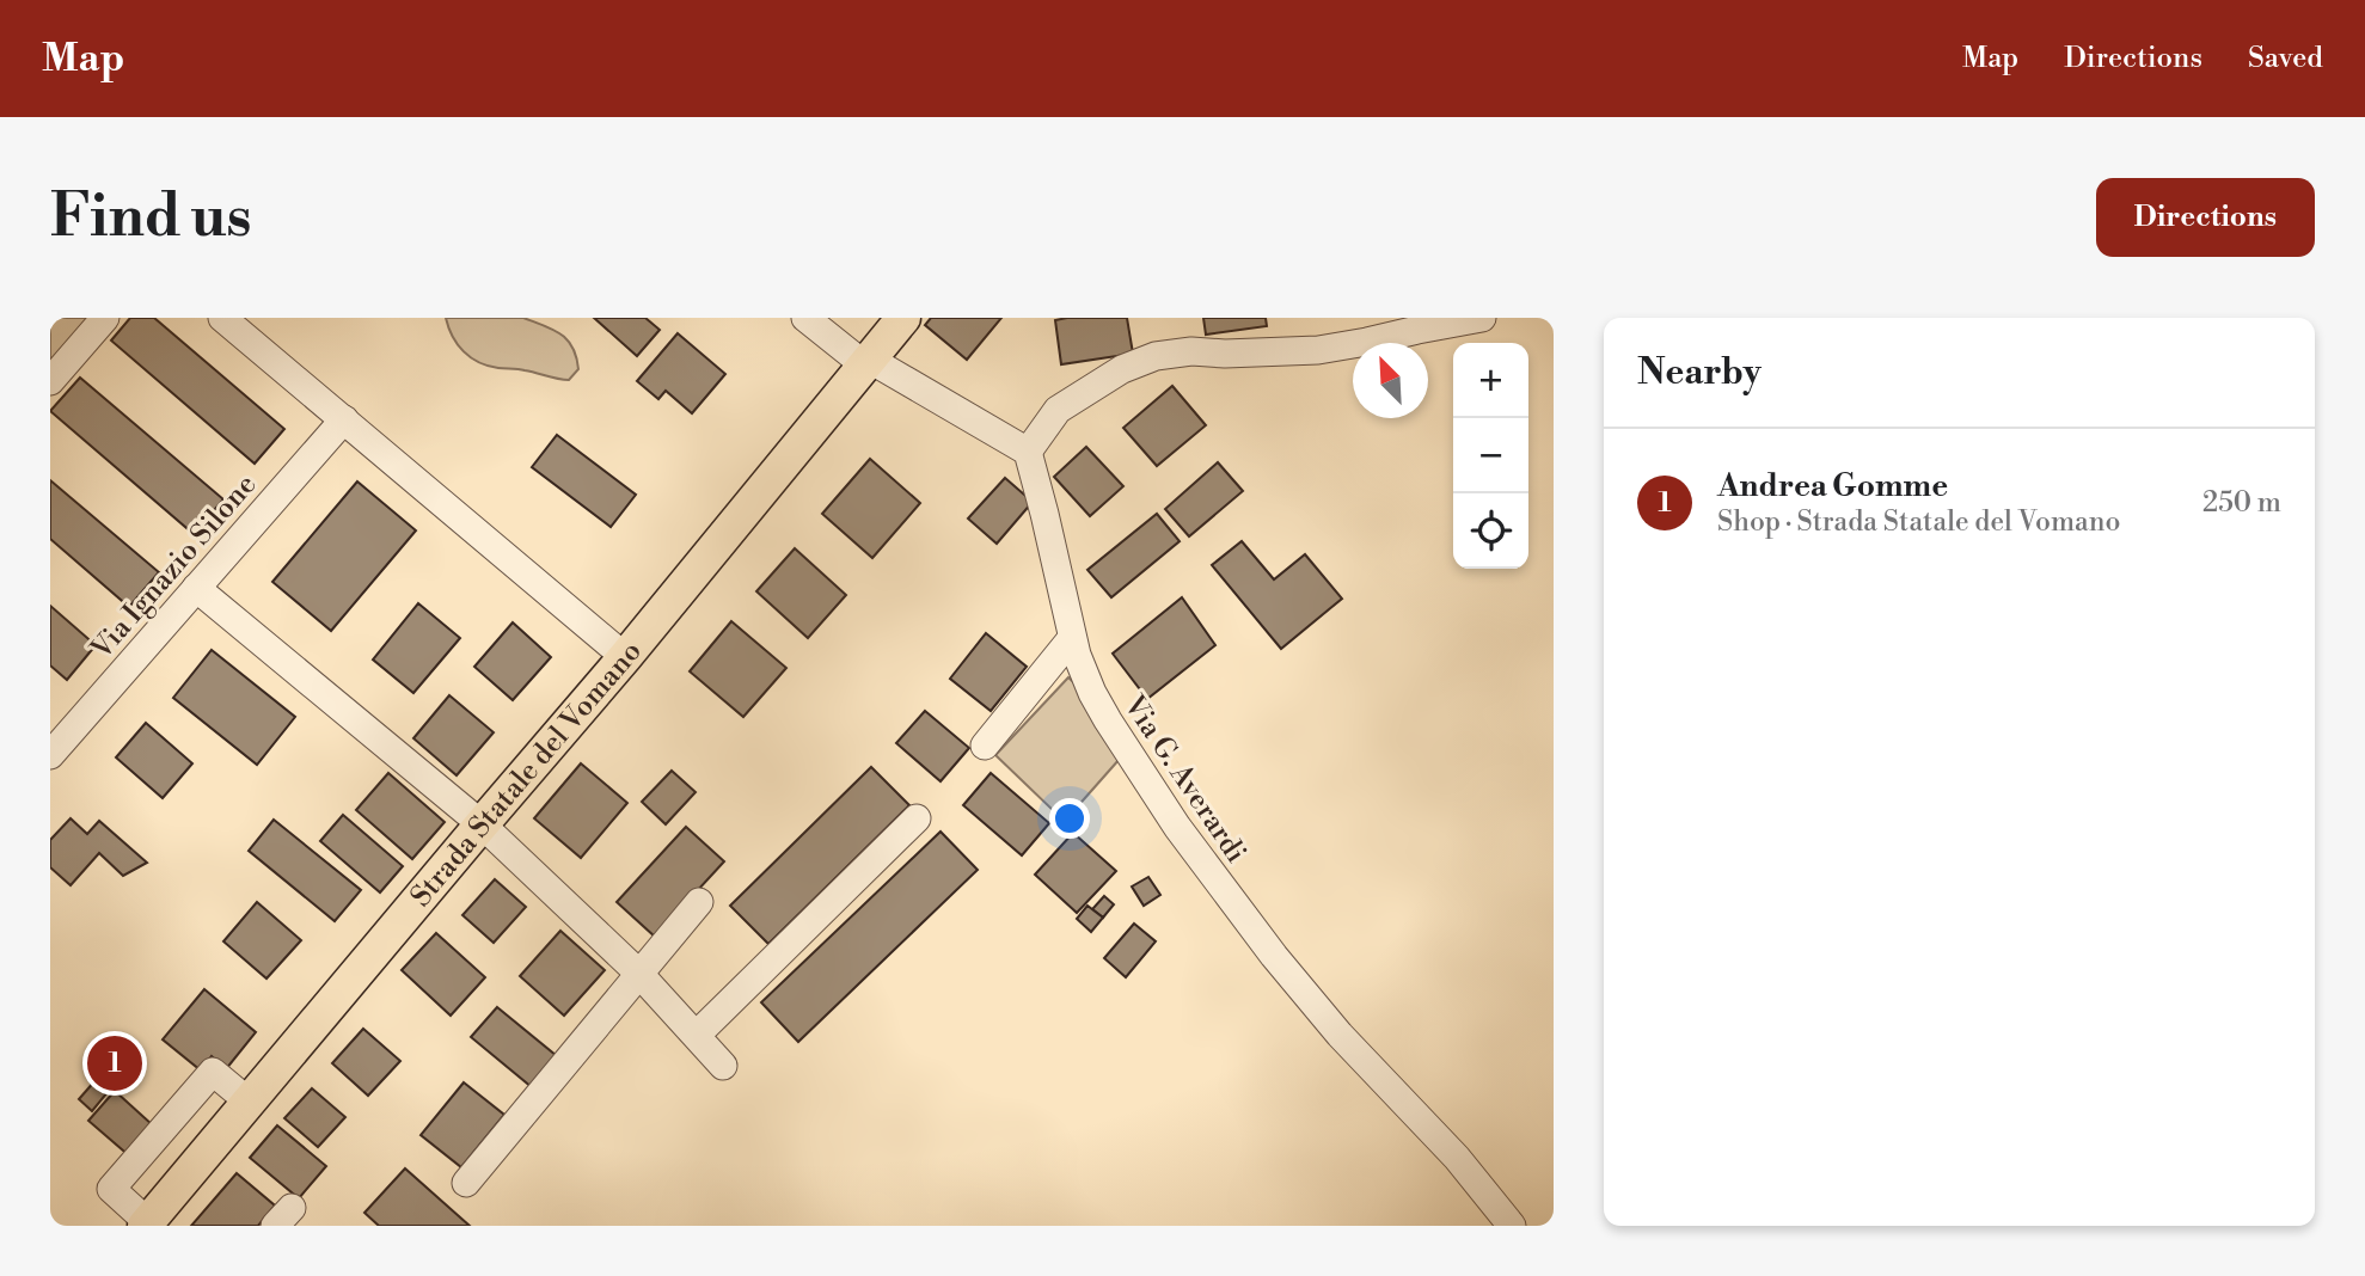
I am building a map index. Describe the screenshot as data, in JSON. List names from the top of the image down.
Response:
{
  "streets": {
    "main road": ["Strada Statale del Vomano"],
    "street": ["Via Ignazio Silone", "Via G. Averardi"]
  },
  "north": "top left",
  "page": {
    "header": "Map",
    "nav": ["Map", "Directions", "Saved"],
    "buttons": "Directions",
    "title": "Find us",
    "heading": "Nearby",
    "map_buttons": ["+", "−"],
    "list": [
      {
        "mark": "1",
        "name": "Andrea Gomme",
        "note": "Shop · Strada Statale del Vomano",
        "value": "250 m"
      }
    ],
    "pins": "1"
  }
}
